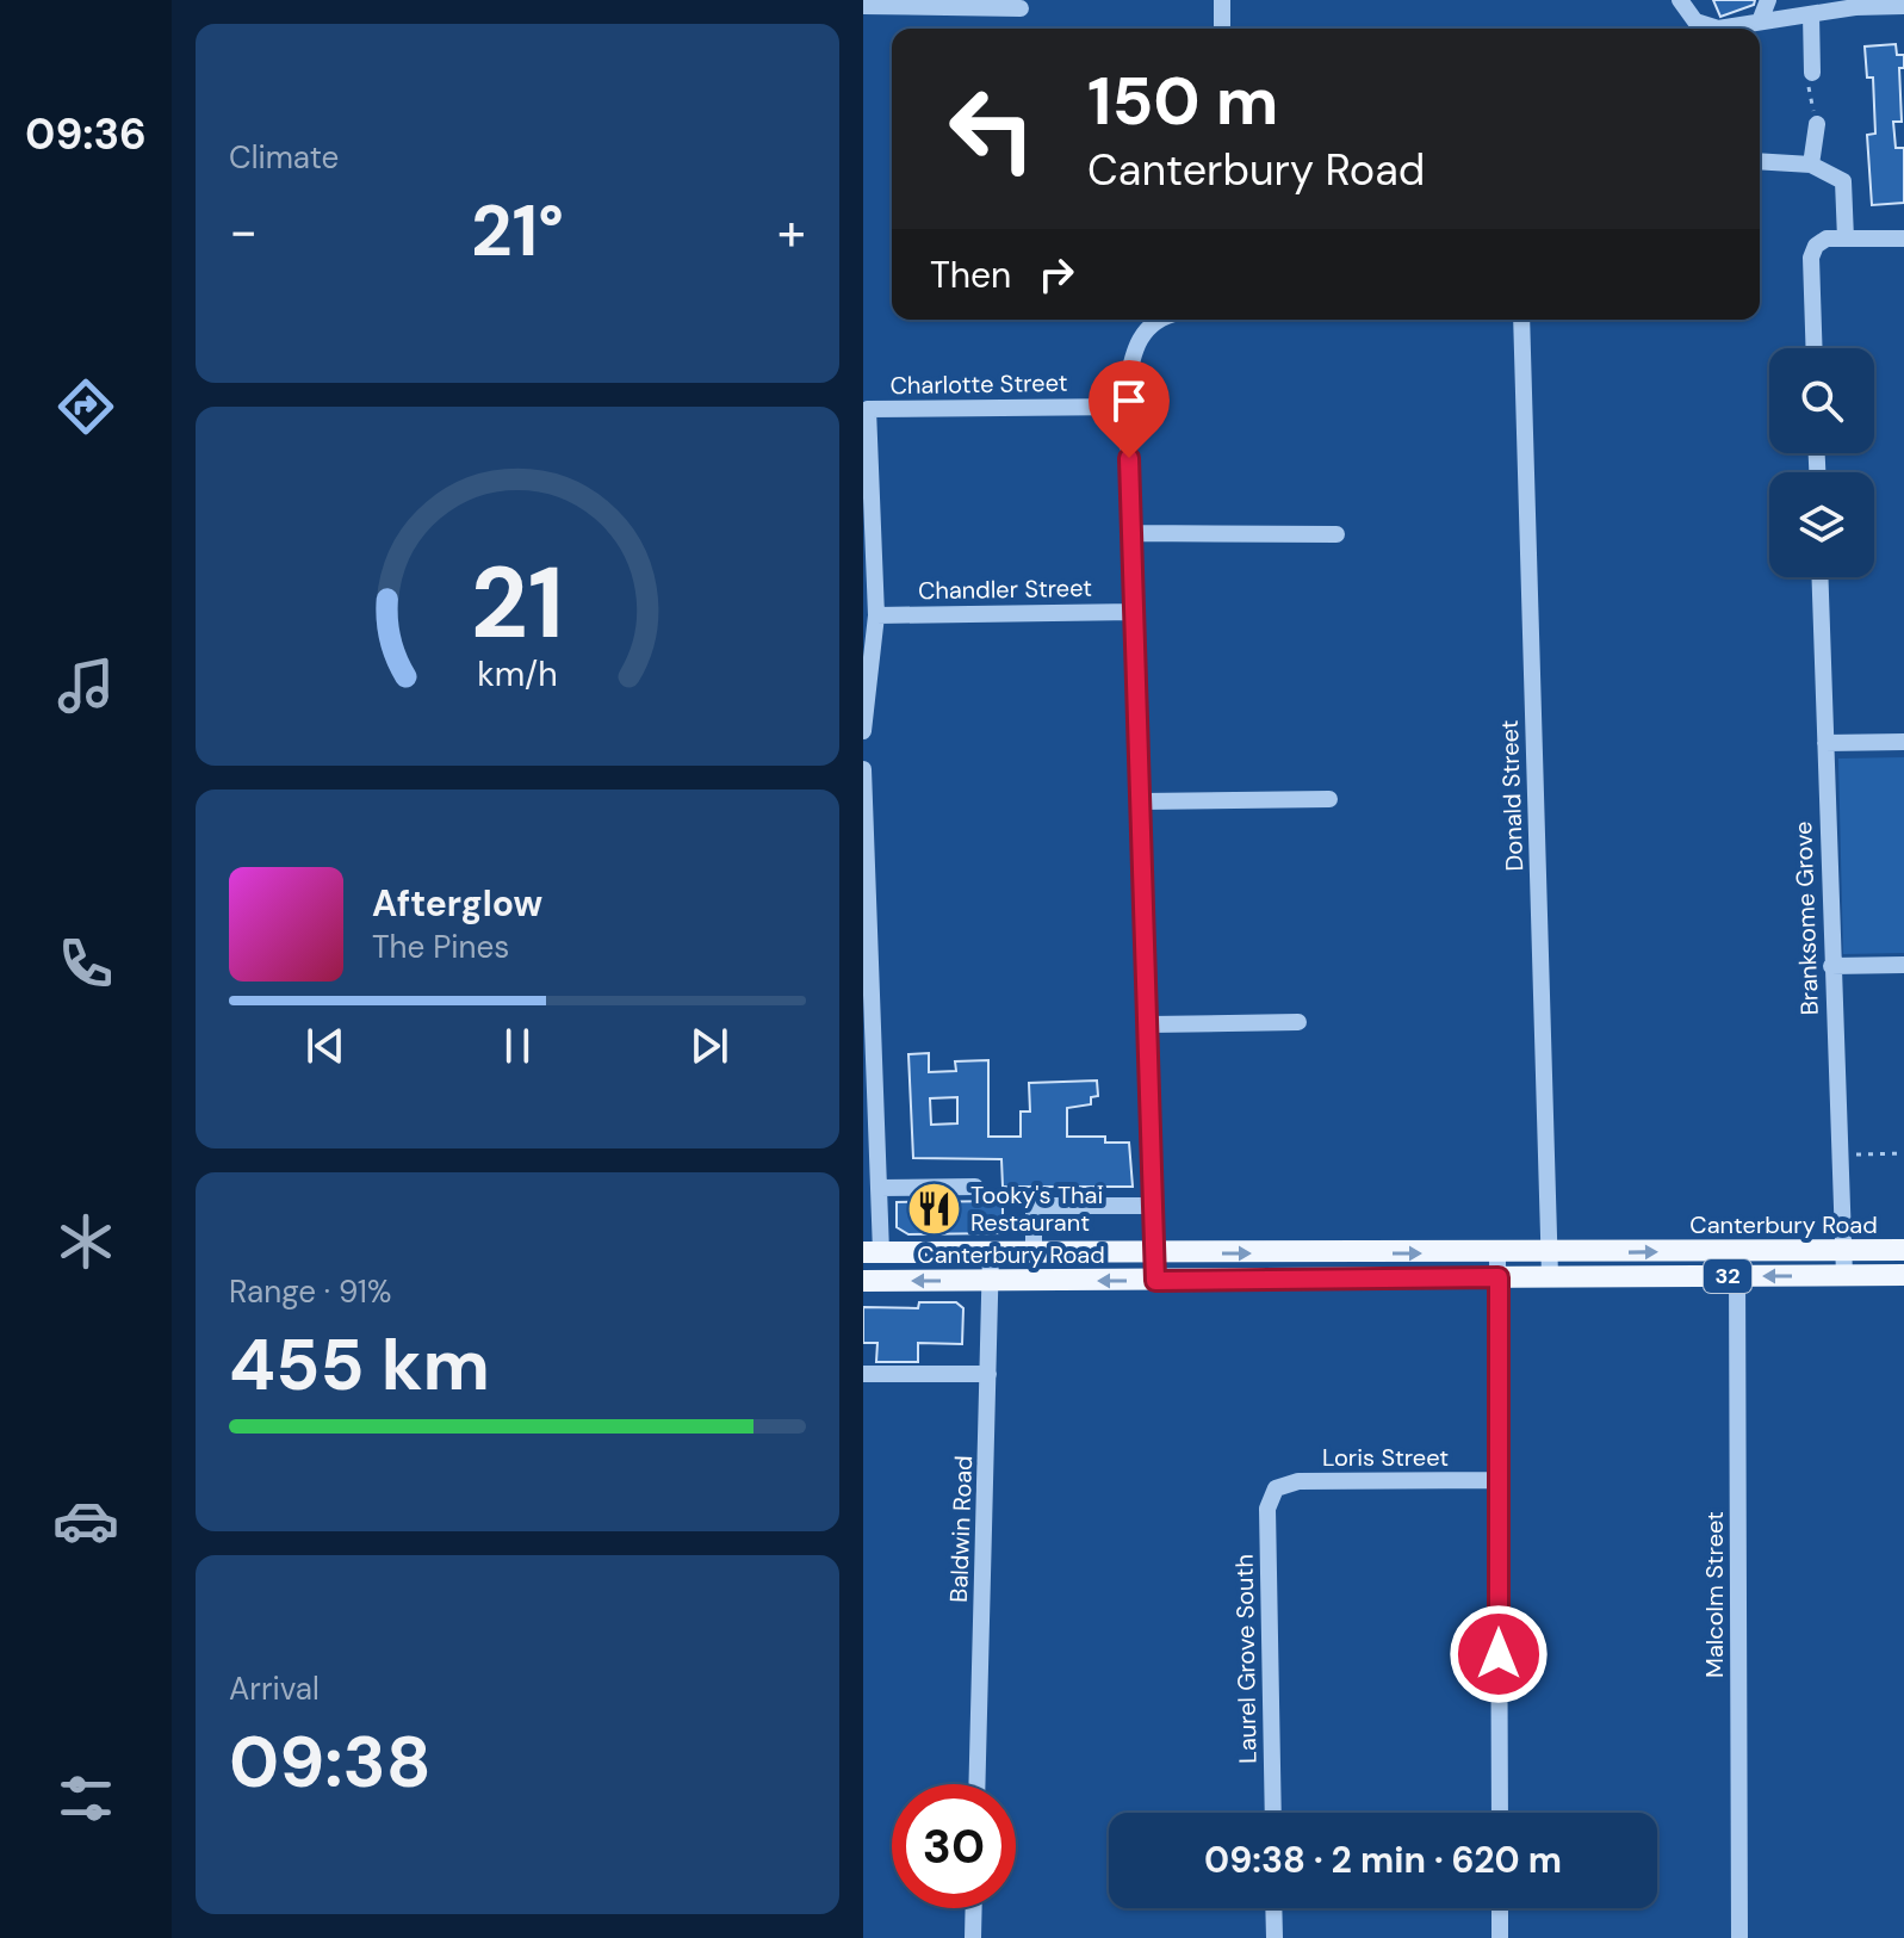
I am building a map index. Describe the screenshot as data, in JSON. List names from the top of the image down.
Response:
{
  "streets": {
    "main road": ["Canterbury Road", "32"],
    "street": [
      "Charlotte Street",
      "Chandler Street",
      "Donald Street",
      "Branksome Grove",
      "Loris Street",
      "Baldwin Road",
      "Malcolm Street",
      "Laurel Grove South"
    ]
  },
  "crossings": [
    ["Charlotte Street", "Chandler Street"],
    ["Donald Street", "Canterbury Road"],
    ["Branksome Grove", "Canterbury Road"],
    ["Canterbury Road", "Baldwin Road"],
    ["Canterbury Road", "Malcolm Street"],
    ["Loris Street", "Laurel Grove South"]
  ],
  "places": {
    "restaurant": ["Tooky's Thai Restaurant"]
  },
  "page": {
    "tabs": "09:36",
    "tile": [
      "Climate",
      ["Range · 91%", "455 km"],
      ["Arrival", "09:38"]
    ],
    "turn": ["150 m", "Canterbury Road"],
    "heat": ["−", "21°", "+"],
    "then": "Then",
    "song": ["Afterglow", "The Pines"],
    "limit": "30",
    "trip": "09:38 · 2 min · 620 m",
    "gauge": ["21", "km/h"]
  }
}
